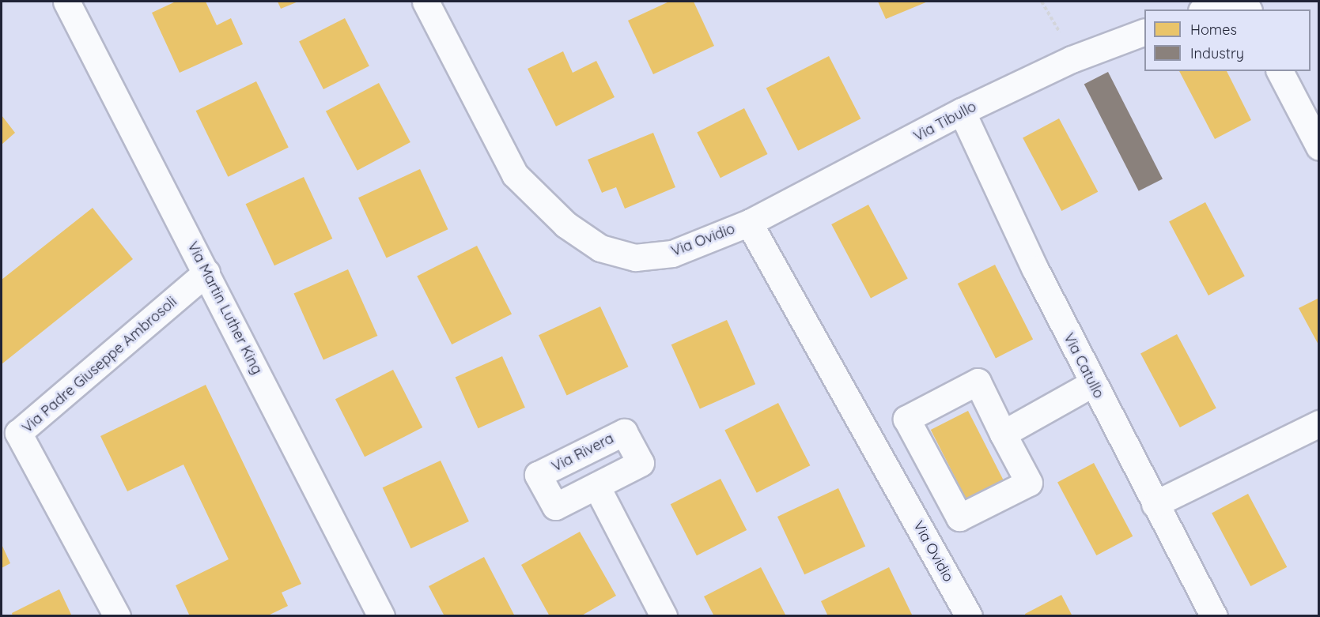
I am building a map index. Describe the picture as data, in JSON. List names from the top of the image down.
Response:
{
  "streets": {
    "street": [
      "Via Tibullo",
      "Via Ovidio",
      "Via Martin Luther King",
      "Via Padre Giuseppe Ambrosoli",
      "Via Catullo"
    ]
  },
  "crossings": [
    ["Via Tibullo", "Via Ovidio"],
    ["Via Tibullo", "Via Catullo"],
    ["Via Martin Luther King", "Via Padre Giuseppe Ambrosoli"]
  ],
  "legend": ["Homes", "Industry"]
}
